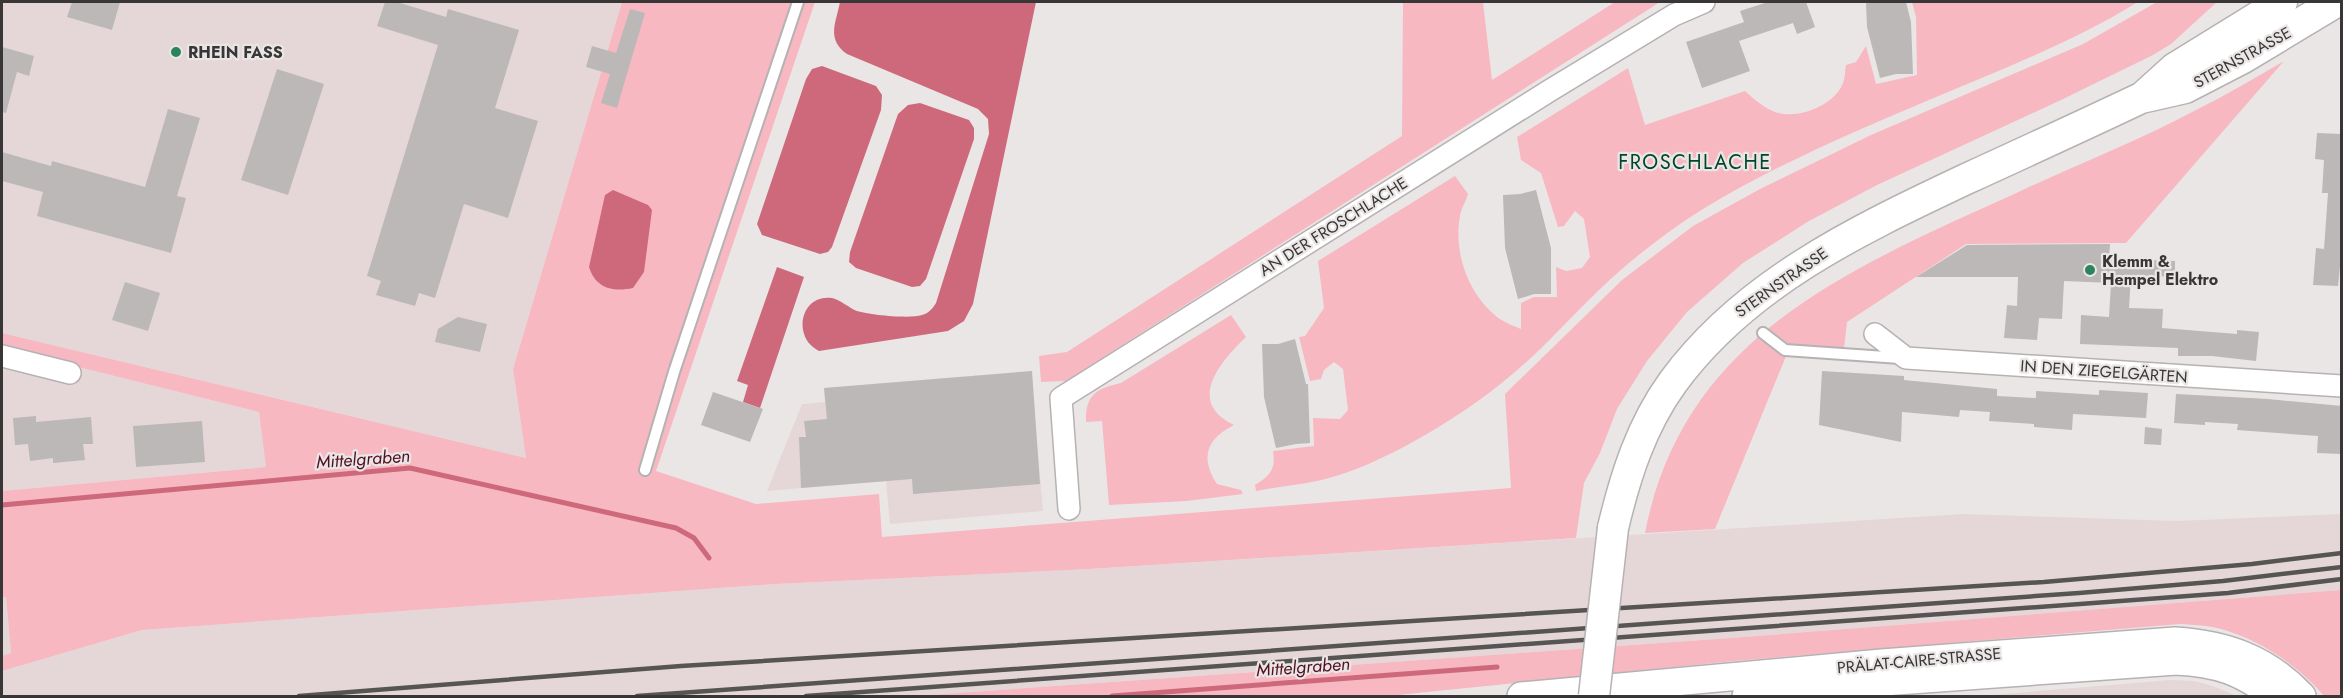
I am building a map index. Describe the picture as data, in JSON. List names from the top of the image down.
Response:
{
  "streets": {
    "main road": ["STERNSTRASSE"],
    "street": ["AN DER FROSCHLACHE", "IN DEN ZIEGELGÄRTEN", "PRÄLAT-CAIRE-STRASSE"]
  },
  "districts": ["FROSCHLACHE"],
  "water": ["Mittelgraben"],
  "places": ["RHEIN FASS", "Klemm & Hempel Elektro"]
}
